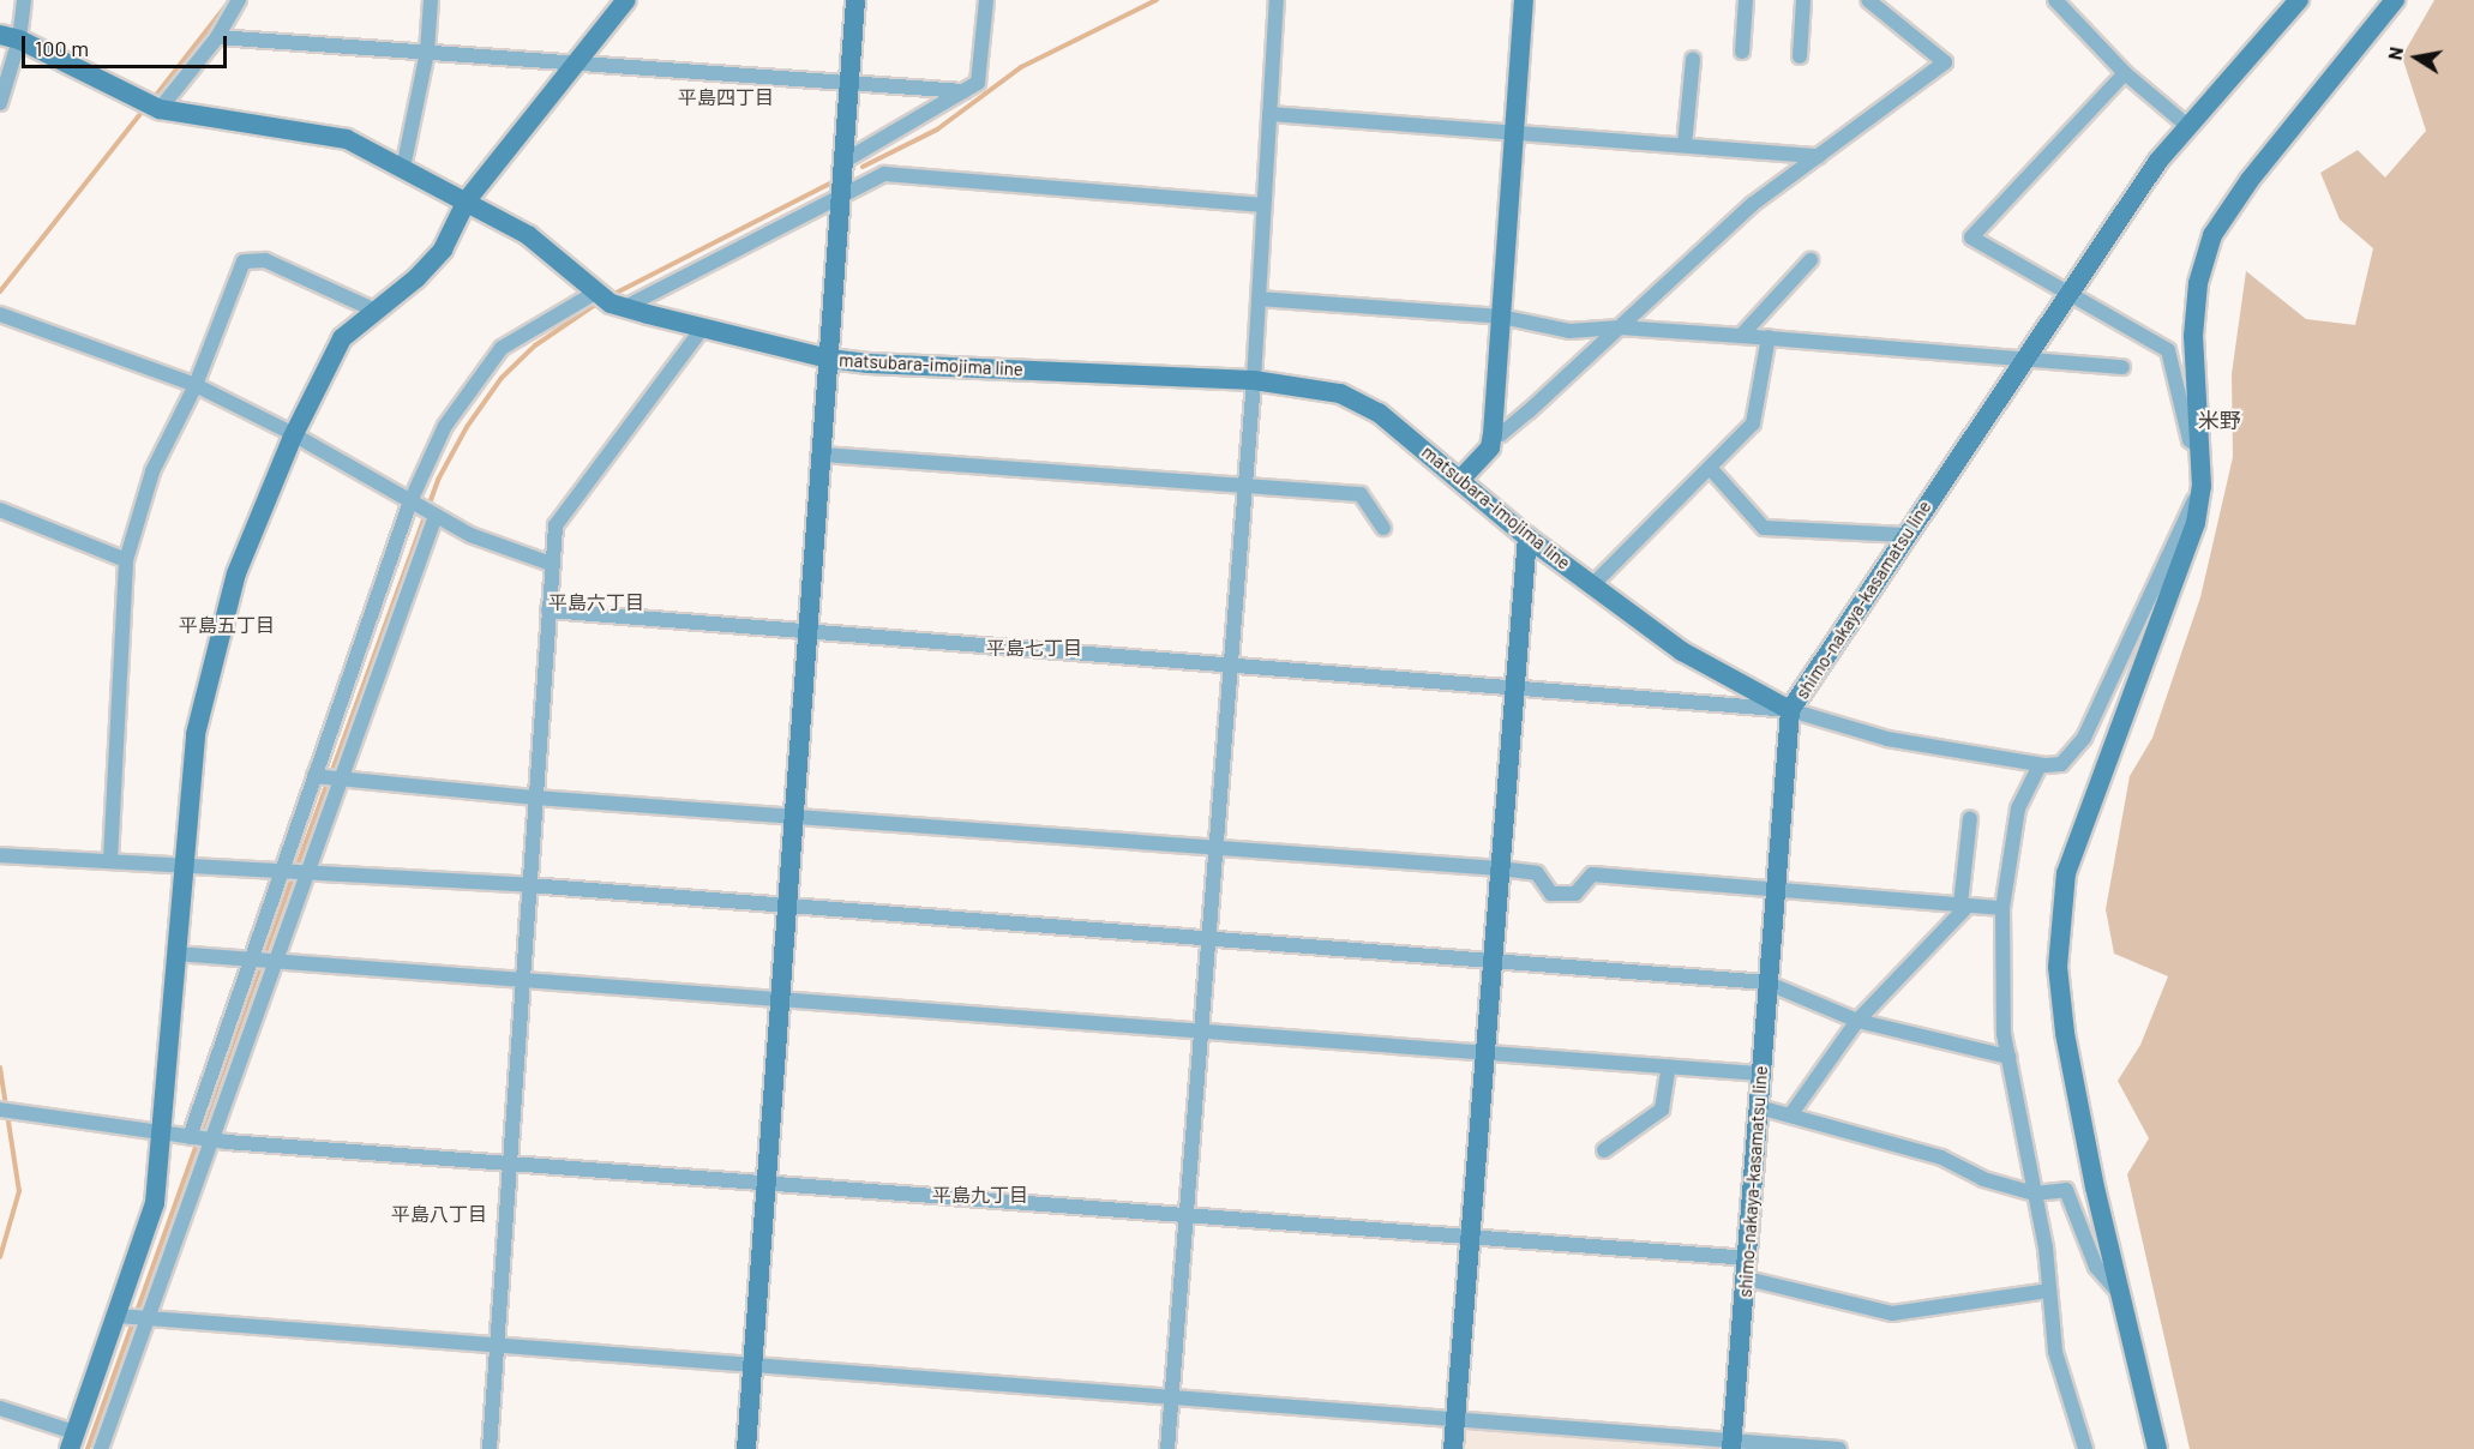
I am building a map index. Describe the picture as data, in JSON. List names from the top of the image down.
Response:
{
  "streets": {
    "street": ["matsubara-imojima line", "shimo-nakaya-kasamatsu line"]
  },
  "crossings": [
    ["matsubara-imojima line", "shimo-nakaya-kasamatsu line"]
  ],
  "districts": [
    "平島四丁目",
    "米野",
    "平島六丁目",
    "平島五丁目",
    "平島七丁目",
    "平島九丁目",
    "平島八丁目"
  ],
  "scale_bar": "100 m",
  "north": "left"
}
